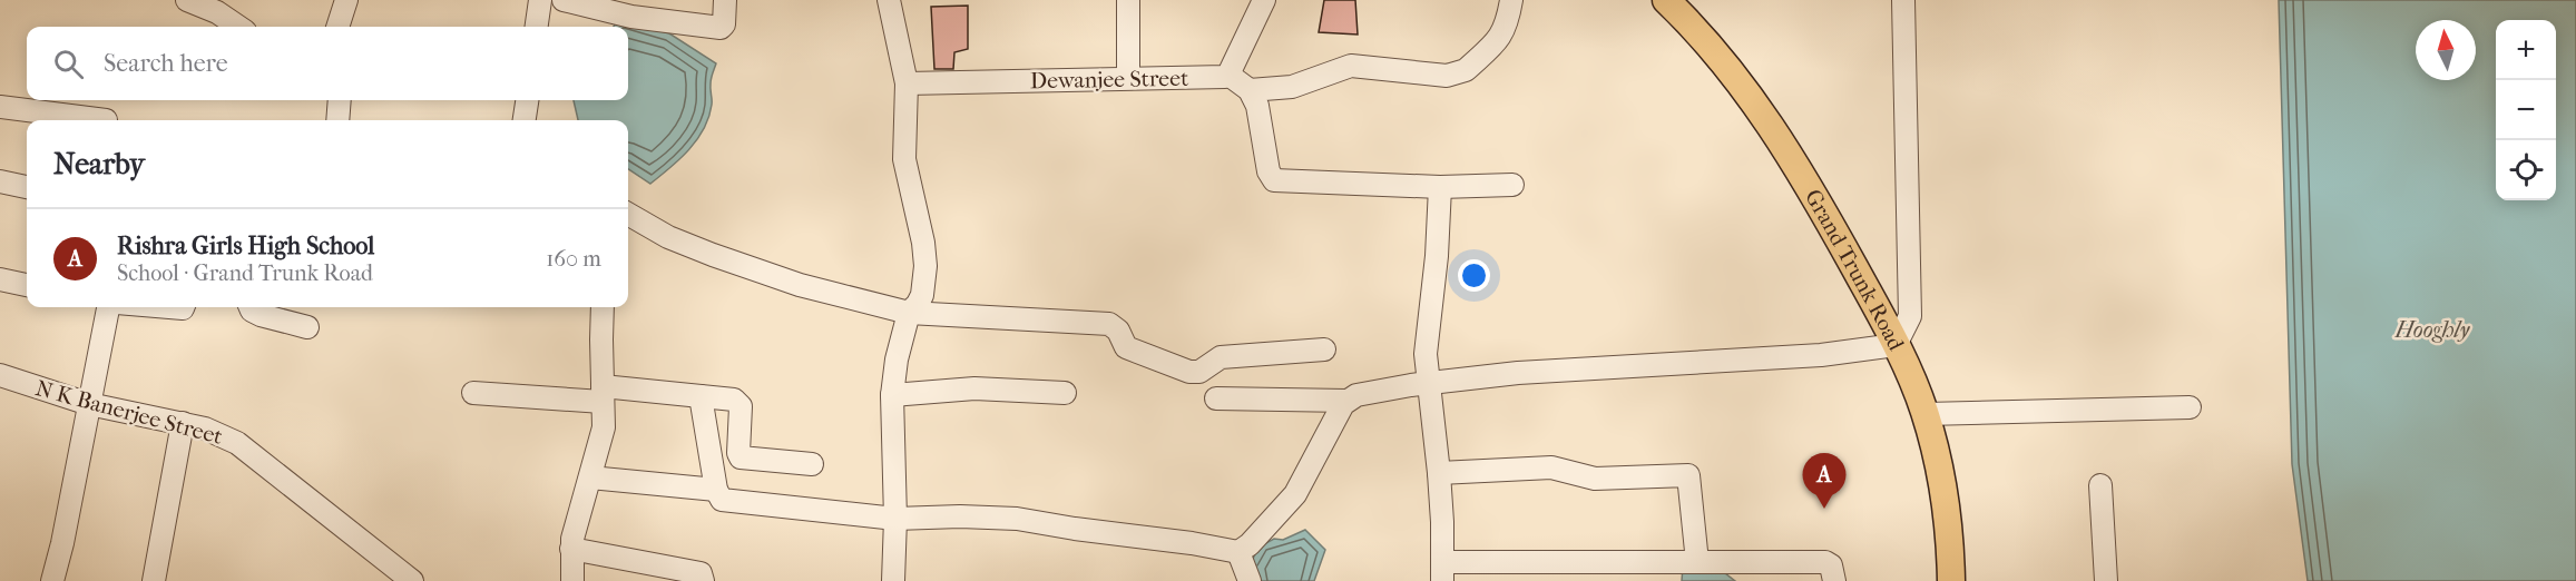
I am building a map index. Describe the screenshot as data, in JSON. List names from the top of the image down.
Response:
{
  "streets": {
    "main road": ["Grand Trunk Road"],
    "street": ["Dewanjee Street", "N K Banerjee Street"]
  },
  "water": ["Hooghly"],
  "north": "top",
  "page": {
    "map_buttons": ["+", "−"],
    "search": "Search here",
    "heading": "Nearby",
    "list": [
      {
        "mark": "A",
        "name": "Rishra Girls High School",
        "note": "School · Grand Trunk Road",
        "value": "160 m"
      }
    ],
    "pins": "A"
  }
}
